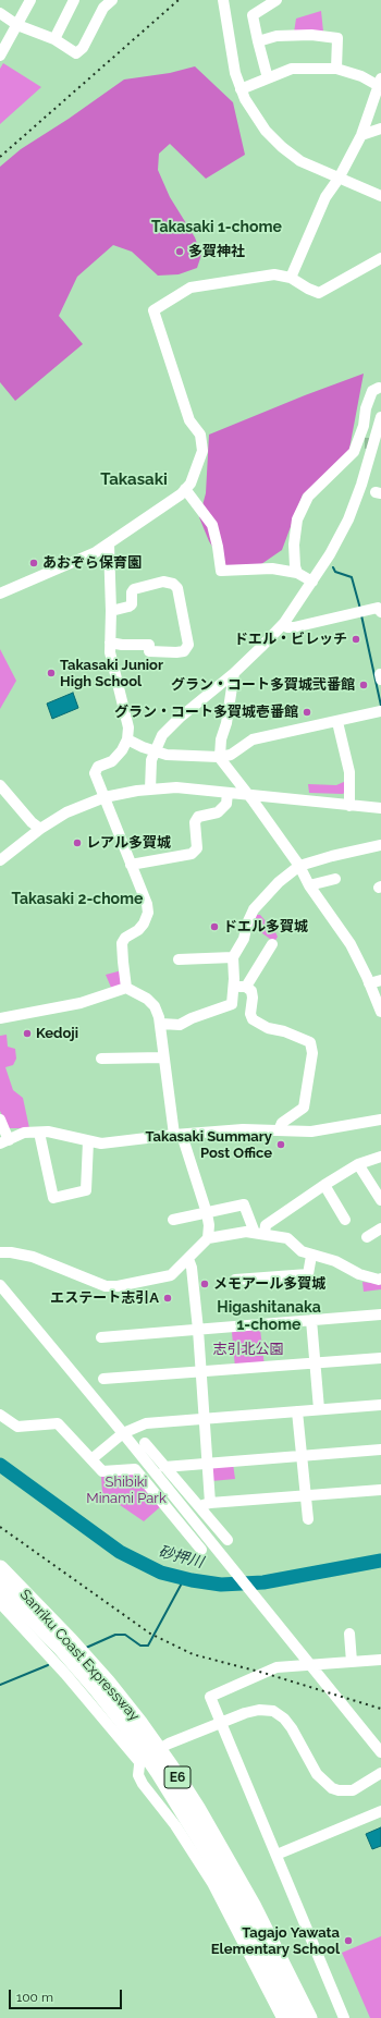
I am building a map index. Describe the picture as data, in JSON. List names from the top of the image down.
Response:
{
  "streets": {
    "highway": ["Sanriku Coast Expressway", "E6"]
  },
  "districts": [
    "Takasaki 1-chome",
    "Takasaki",
    "Takasaki 2-chome",
    "Higashitanaka 1-chome"
  ],
  "water": ["砂押川"],
  "parks": ["志引北公園", "Shibiki Minami Park"],
  "places": [
    "多賀神社",
    "あおぞら保育園",
    "ドエル・ビレッチ",
    "Takasaki Junior High School",
    "グラン・コート多賀城弐番館",
    "グラン・コート多賀城壱番館",
    "レアル多賀城",
    "ドエル多賀城",
    "Kedoji",
    "Takasaki Summary Post Office",
    "メモアール多賀城",
    "エステート志引A",
    "Tagajo Yawata Elementary School"
  ],
  "scale_bar": "100 m"
}
